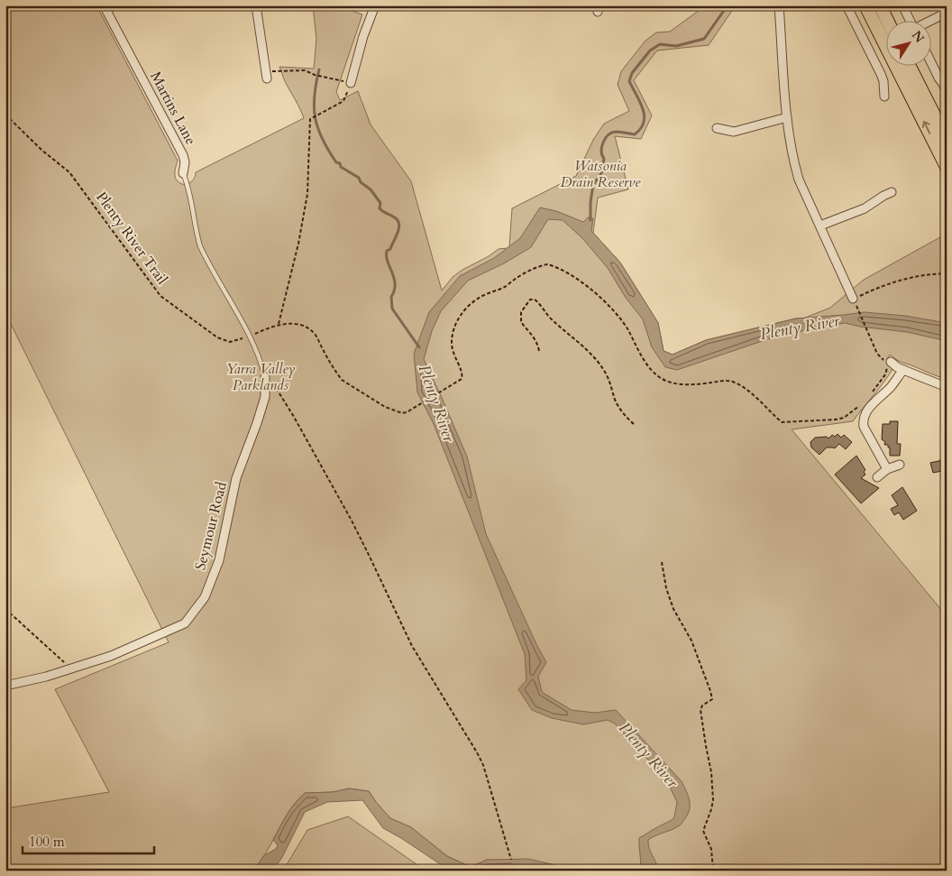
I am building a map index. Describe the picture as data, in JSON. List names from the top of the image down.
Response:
{
  "streets": {
    "street": ["Martins Lane", "Seymour Road"],
    "path": ["Plenty River Trail"]
  },
  "crossings": [
    ["Martins Lane", "Plenty River Trail"],
    ["Martins Lane", "Seymour Road"]
  ],
  "water": ["Plenty River"],
  "parks": ["Watsonia Drain Reserve", "Yarra Valley Parklands"],
  "scale_bar": "100 m",
  "north": "top right"
}
